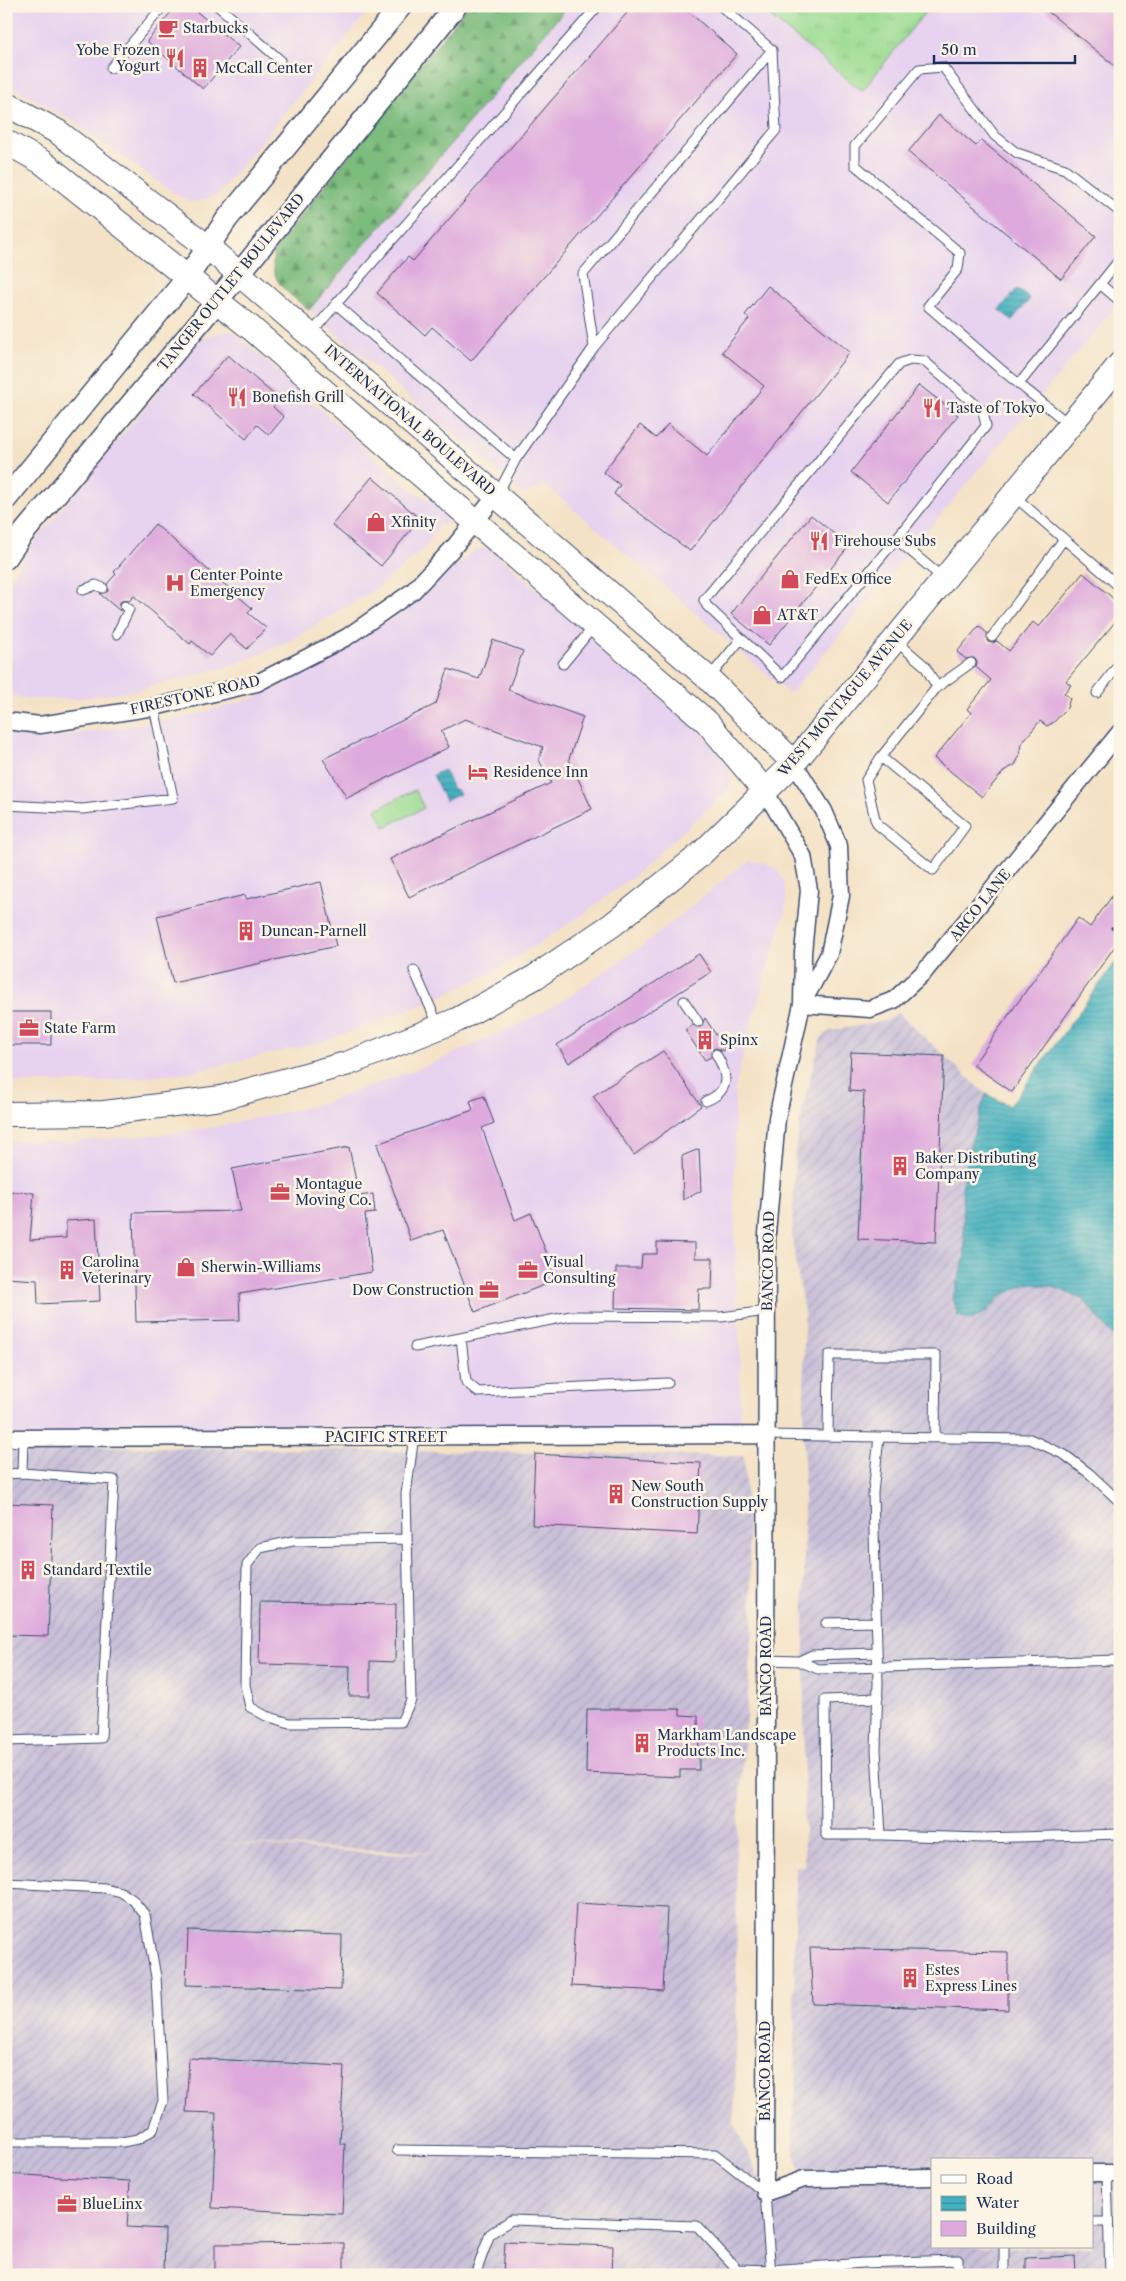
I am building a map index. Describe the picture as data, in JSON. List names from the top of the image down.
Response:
{
  "streets": {
    "main road": ["INTERNATIONAL BOULEVARD", "WEST MONTAGUE AVENUE"],
    "street": [
      "TANGER OUTLET BOULEVARD",
      "FIRESTONE ROAD",
      "ARCO LANE",
      "BANCO ROAD",
      "PACIFIC STREET"
    ]
  },
  "crossings": [
    ["TANGER OUTLET BOULEVARD", "INTERNATIONAL BOULEVARD"],
    ["INTERNATIONAL BOULEVARD", "FIRESTONE ROAD"],
    ["INTERNATIONAL BOULEVARD", "WEST MONTAGUE AVENUE"],
    ["INTERNATIONAL BOULEVARD", "BANCO ROAD"],
    ["WEST MONTAGUE AVENUE", "BANCO ROAD"],
    ["ARCO LANE", "BANCO ROAD"],
    ["BANCO ROAD", "PACIFIC STREET"]
  ],
  "places": {
    "cafe": ["Starbucks"],
    "restaurant": [
      "Yobe Frozen Yogurt",
      "Bonefish Grill",
      "Taste of Tokyo",
      "Firehouse Subs"
    ],
    "building": [
      "McCall Center",
      "Duncan-Parnell",
      "Spinx",
      "Baker Distributing Company",
      "Carolina Veterinary",
      "New South Construction Supply",
      "Standard Textile",
      "Markham Landscape Products Inc.",
      "Estes Express Lines"
    ],
    "shop": [
      "Xfinity",
      "FedEx Office",
      "AT&T",
      "Sherwin-Williams"
    ],
    "hospital": ["Center Pointe Emergency"],
    "hotel": ["Residence Inn"],
    "office": [
      "State Farm",
      "Montague Moving Co.",
      "Visual Consulting",
      "Dow Construction",
      "BlueLinx"
    ]
  },
  "legend": ["Road", "Water", "Building"],
  "scale_bar": "50 m"
}
